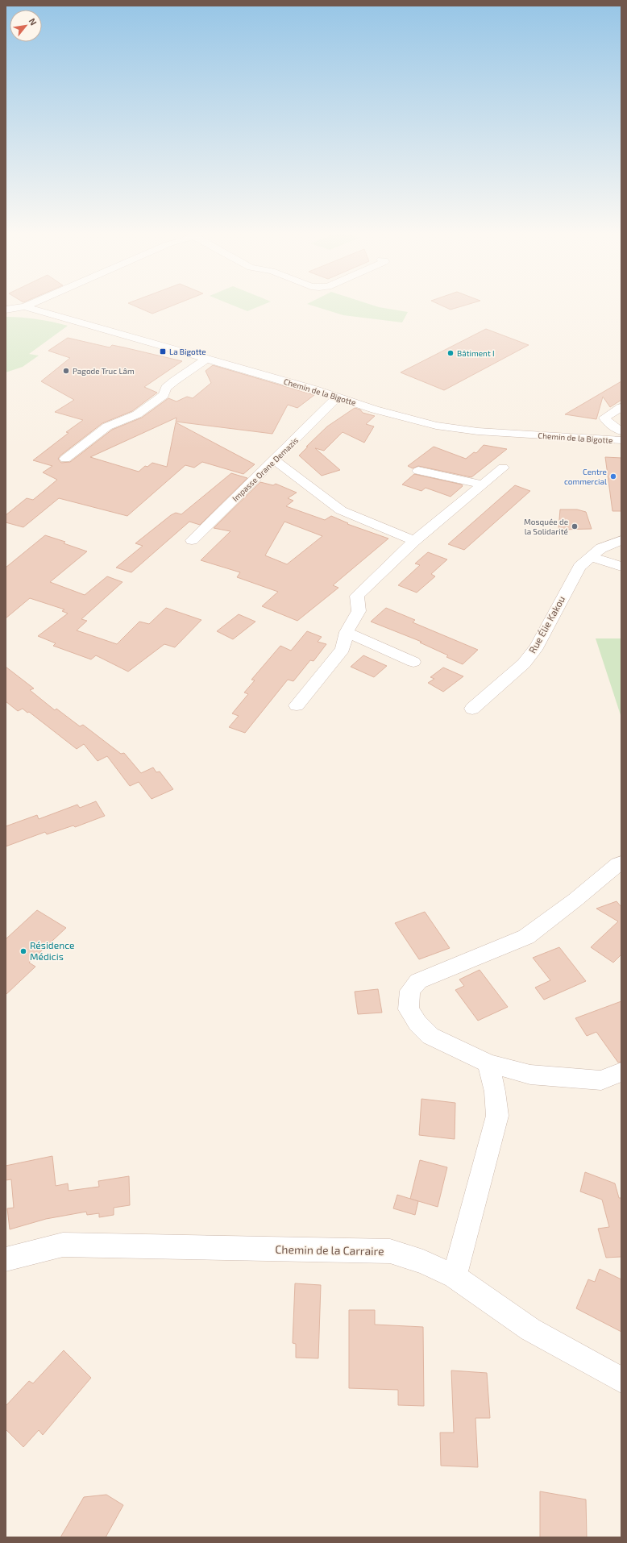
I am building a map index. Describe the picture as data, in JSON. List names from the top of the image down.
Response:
{
  "streets": {
    "street": [
      "Chemin de la Bigotte",
      "Impasse Orane Demazis",
      "Rue Élie Kakou",
      "Chemin de la Carraire"
    ]
  },
  "crossings": [
    ["Chemin de la Bigotte", "Impasse Orane Demazis"]
  ],
  "places": {
    "transit": ["La Bigotte"],
    "other": [
      "Bâtiment I",
      "Pagode Truc Lâm",
      "Centre commercial",
      "Mosquée de la Solidarité",
      "Résidence Médicis"
    ]
  },
  "north": "top right"
}
